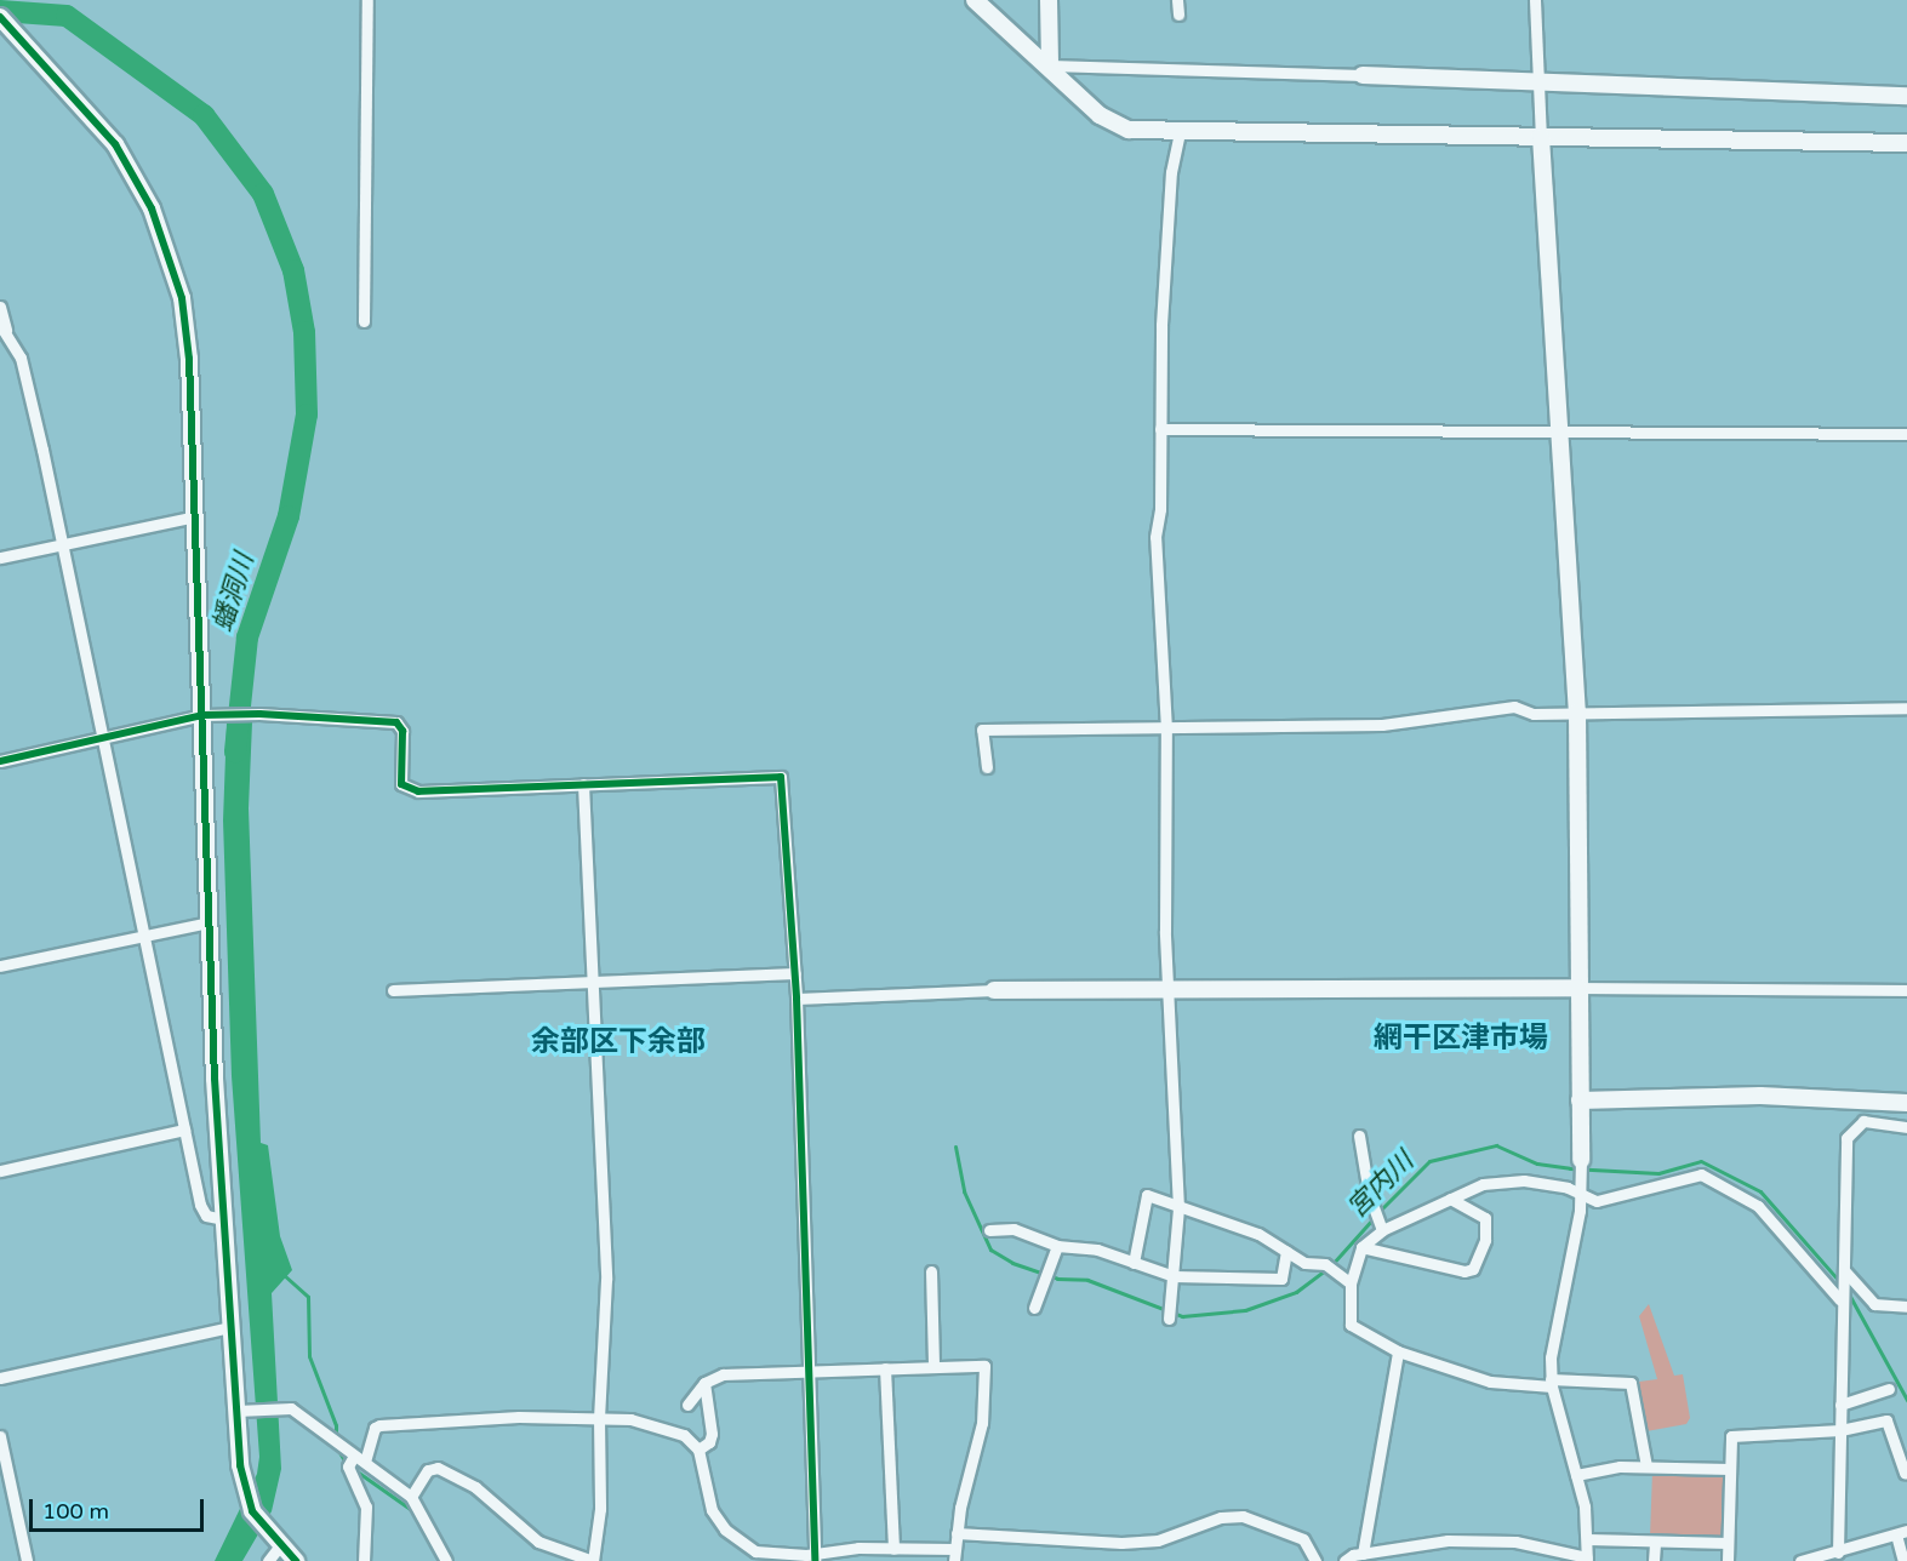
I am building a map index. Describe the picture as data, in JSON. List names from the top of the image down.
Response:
{
  "districts": ["網干区津市場", "余部区下余部"],
  "water": ["蟠洞川", "宮内川"],
  "scale_bar": "100 m"
}
